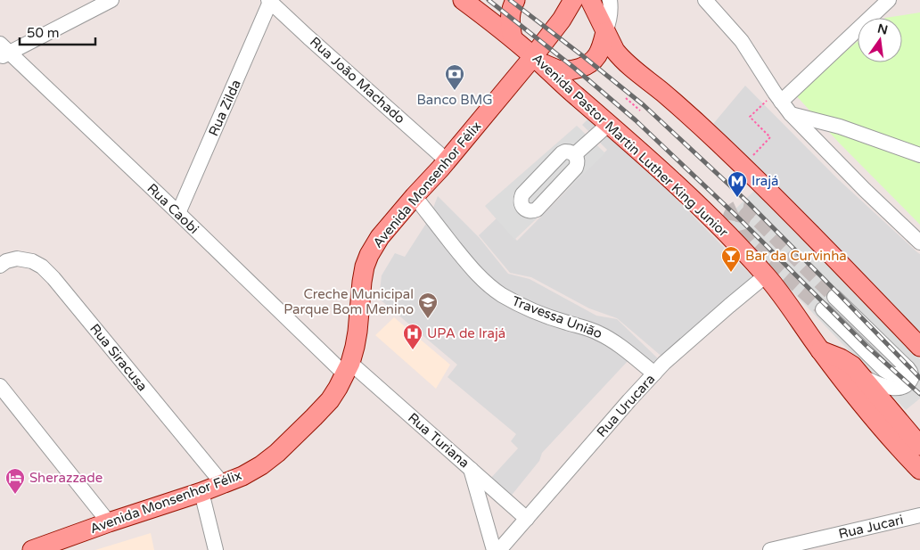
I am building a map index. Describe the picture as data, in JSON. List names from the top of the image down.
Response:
{
  "streets": {
    "main road": ["Avenida Pastor Martin Luther King Junior", "Avenida Monsenhor Félix"],
    "street": [
      "Rua João Machado",
      "Rua Zilda",
      "Rua Caobi",
      "Travessa União",
      "Rua Siracusa",
      "Rua Urucara",
      "Rua Turiana",
      "Rua Jucari"
    ]
  },
  "crossings": [
    ["Rua João Machado", "Rua Zilda"],
    ["Rua João Machado", "Avenida Monsenhor Félix"],
    ["Rua Zilda", "Rua Caobi"],
    ["Avenida Pastor Martin Luther King Junior", "Avenida Monsenhor Félix"],
    ["Avenida Pastor Martin Luther King Junior", "Rua Urucara"],
    ["Avenida Monsenhor Félix", "Rua Caobi"],
    ["Avenida Monsenhor Félix", "Travessa União"],
    ["Avenida Monsenhor Félix", "Rua Siracusa"],
    ["Avenida Monsenhor Félix", "Rua Turiana"],
    ["Rua Caobi", "Rua Turiana"],
    ["Travessa União", "Rua Urucara"],
    ["Rua Urucara", "Rua Turiana"]
  ],
  "places": {
    "bank": ["Banco BMG"],
    "metro station": ["Irajá"],
    "bar": ["Bar da Curvinha"],
    "school or university": ["Creche Municipal Parque Bom Menino"],
    "hospital": ["UPA de Irajá"],
    "hotel": ["Sherazzade"]
  },
  "scale_bar": "50 m",
  "north": "top"
}
